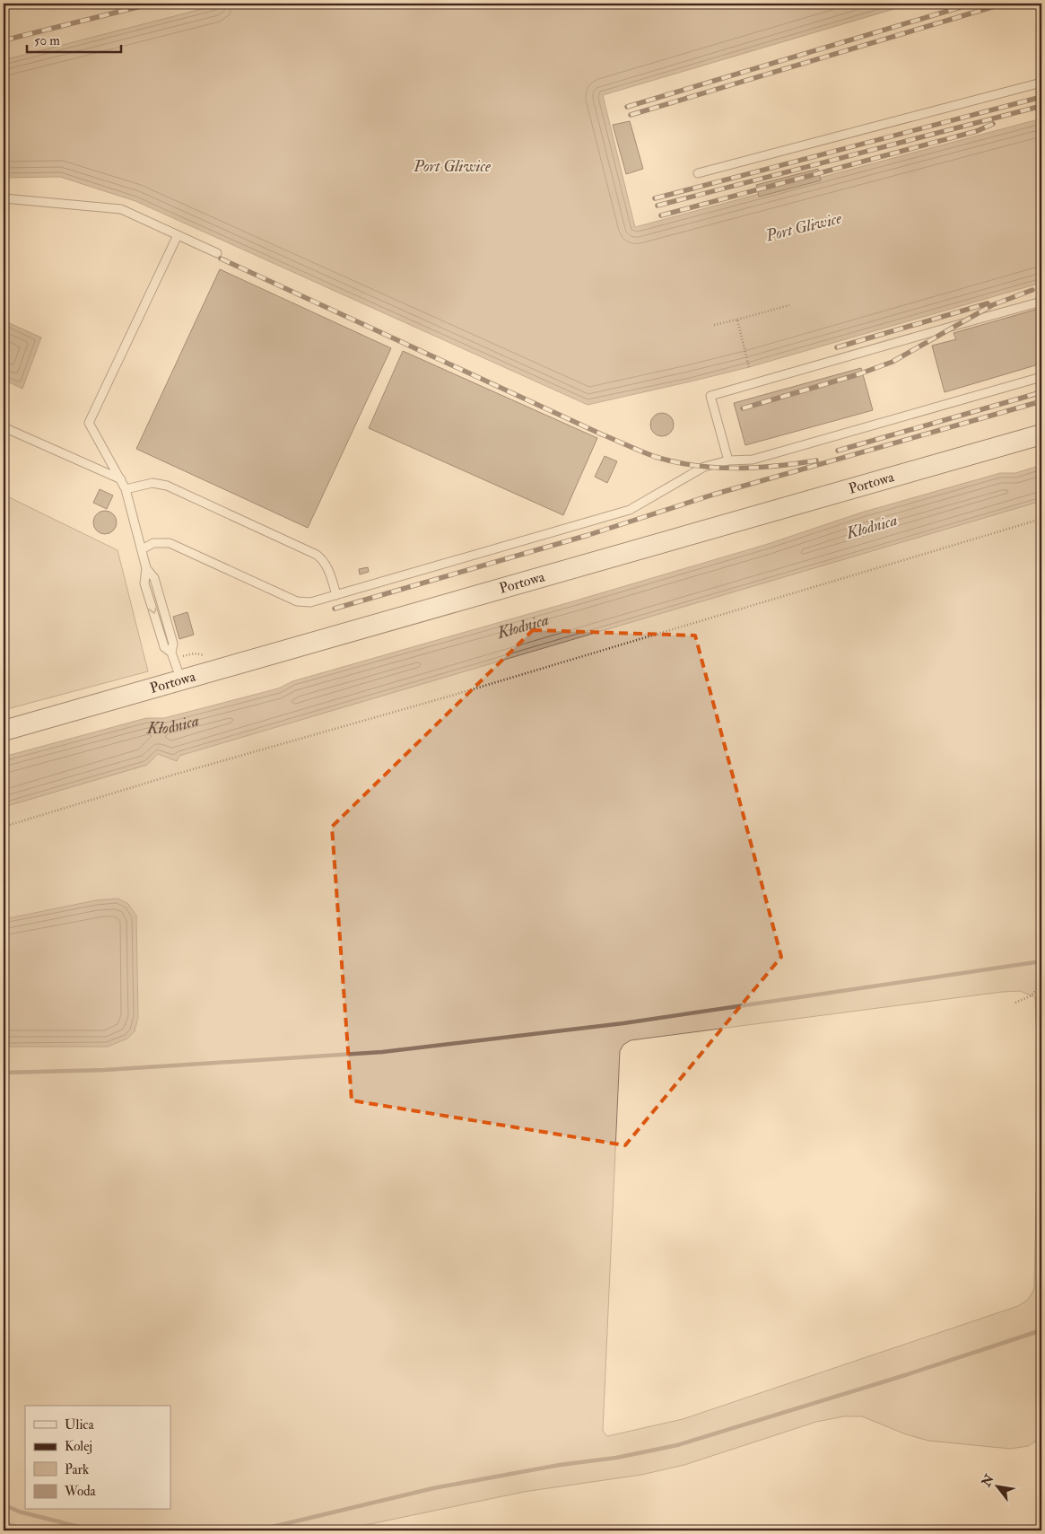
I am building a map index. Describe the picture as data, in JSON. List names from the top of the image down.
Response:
{
  "streets": {
    "street": ["Portowa"]
  },
  "water": ["Port Gliwice", "Kłodnica"],
  "legend": [
    "Ulica",
    "Kolej",
    "Park",
    "Woda"
  ],
  "scale_bar": "50 m",
  "north": "top left"
}
